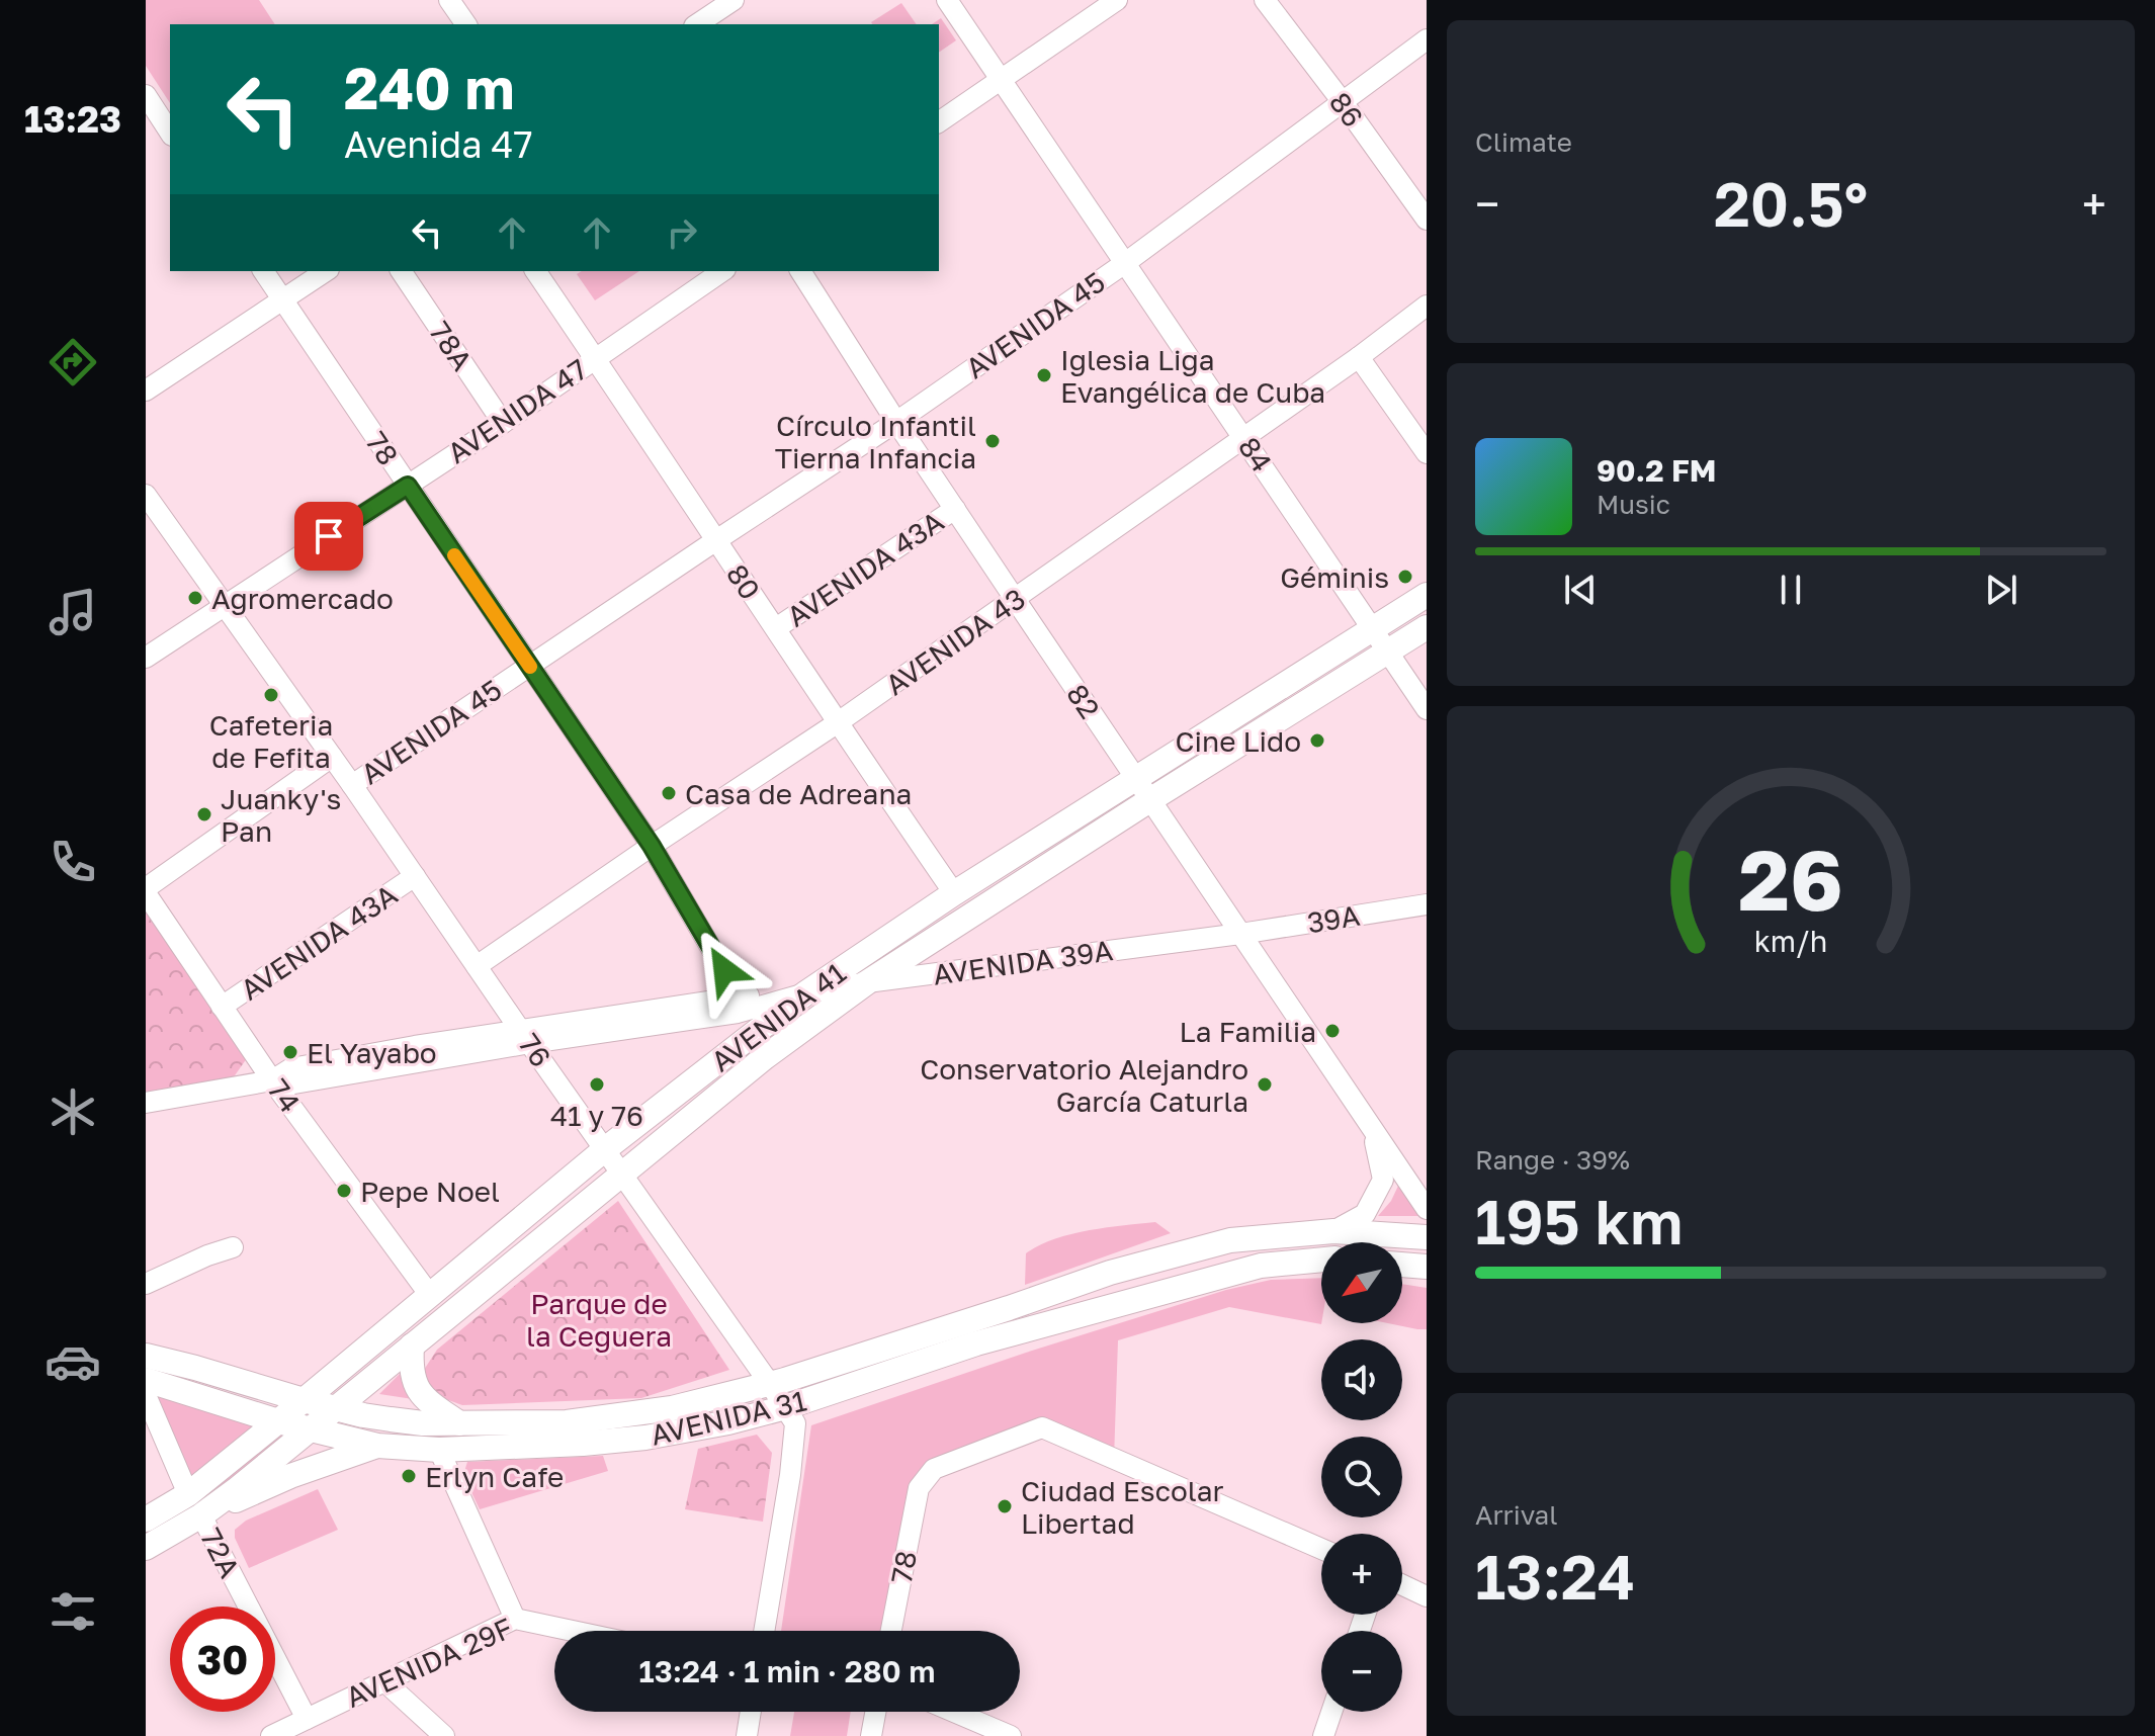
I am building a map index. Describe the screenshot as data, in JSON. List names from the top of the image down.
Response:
{
  "streets": {
    "main road": ["AVENIDA 41", "AVENIDA 31"],
    "street": [
      "86",
      "AVENIDA 45",
      "78A",
      "AVENIDA 47",
      "78",
      "84",
      "AVENIDA 43A",
      "80",
      "AVENIDA 43",
      "82",
      "39A",
      "AVENIDA 39A",
      "76",
      "74",
      "72A",
      "AVENIDA 29F"
    ]
  },
  "crossings": [
    ["86", "AVENIDA 45"],
    ["AVENIDA 45", "78"],
    ["AVENIDA 45", "84"],
    ["AVENIDA 45", "80"],
    ["AVENIDA 45", "82"],
    ["AVENIDA 45", "76"],
    ["78A", "AVENIDA 47"],
    ["AVENIDA 47", "78"],
    ["AVENIDA 47", "80"],
    ["AVENIDA 47", "76"],
    ["78", "AVENIDA 43"],
    ["78", "AVENIDA 39A"],
    ["84", "AVENIDA 43"],
    ["84", "AVENIDA 41"],
    ["AVENIDA 43A", "80"],
    ["AVENIDA 43A", "82"],
    ["AVENIDA 43A", "76"],
    ["AVENIDA 43A", "74"],
    ["80", "AVENIDA 43"],
    ["80", "AVENIDA 41"],
    ["AVENIDA 43", "82"],
    ["AVENIDA 43", "76"],
    ["82", "39A"],
    ["82", "AVENIDA 39A"],
    ["82", "AVENIDA 41"],
    ["82", "AVENIDA 31"],
    ["39A", "AVENIDA 39A"],
    ["AVENIDA 39A", "AVENIDA 41"],
    ["AVENIDA 39A", "76"],
    ["AVENIDA 39A", "74"],
    ["AVENIDA 41", "76"],
    ["AVENIDA 41", "74"],
    ["AVENIDA 41", "AVENIDA 31"],
    ["76", "AVENIDA 31"],
    ["72A", "AVENIDA 29F"]
  ],
  "parks": ["Parque de la Ceguera"],
  "places": [
    "Iglesia Liga Evangélica de Cuba",
    "Círculo Infantil Tierna Infancia",
    "Géminis",
    "Agromercado",
    "Cafeteria de Fefita",
    "Cine Lido",
    "Casa de Adreana",
    "Juanky's Pan",
    "La Familia",
    "El Yayabo",
    "41 y 76",
    "Conservatorio Alejandro García Caturla",
    "Pepe Noel",
    "Erlyn Cafe",
    "Ciudad Escolar Libertad"
  ],
  "north": "bottom left",
  "page": {
    "tabs": "13:23",
    "tile": [
      "Climate",
      ["Range · 39%", "195 km"],
      ["Arrival", "13:24"]
    ],
    "turn": ["240 m", "Avenida 47"],
    "heat": ["−", "20.5°", "+"],
    "song": ["90.2 FM", "Music"],
    "map_buttons": ["+", "−"],
    "limit": "30",
    "trip": "13:24 · 1 min · 280 m",
    "gauge": ["26", "km/h"]
  }
}
